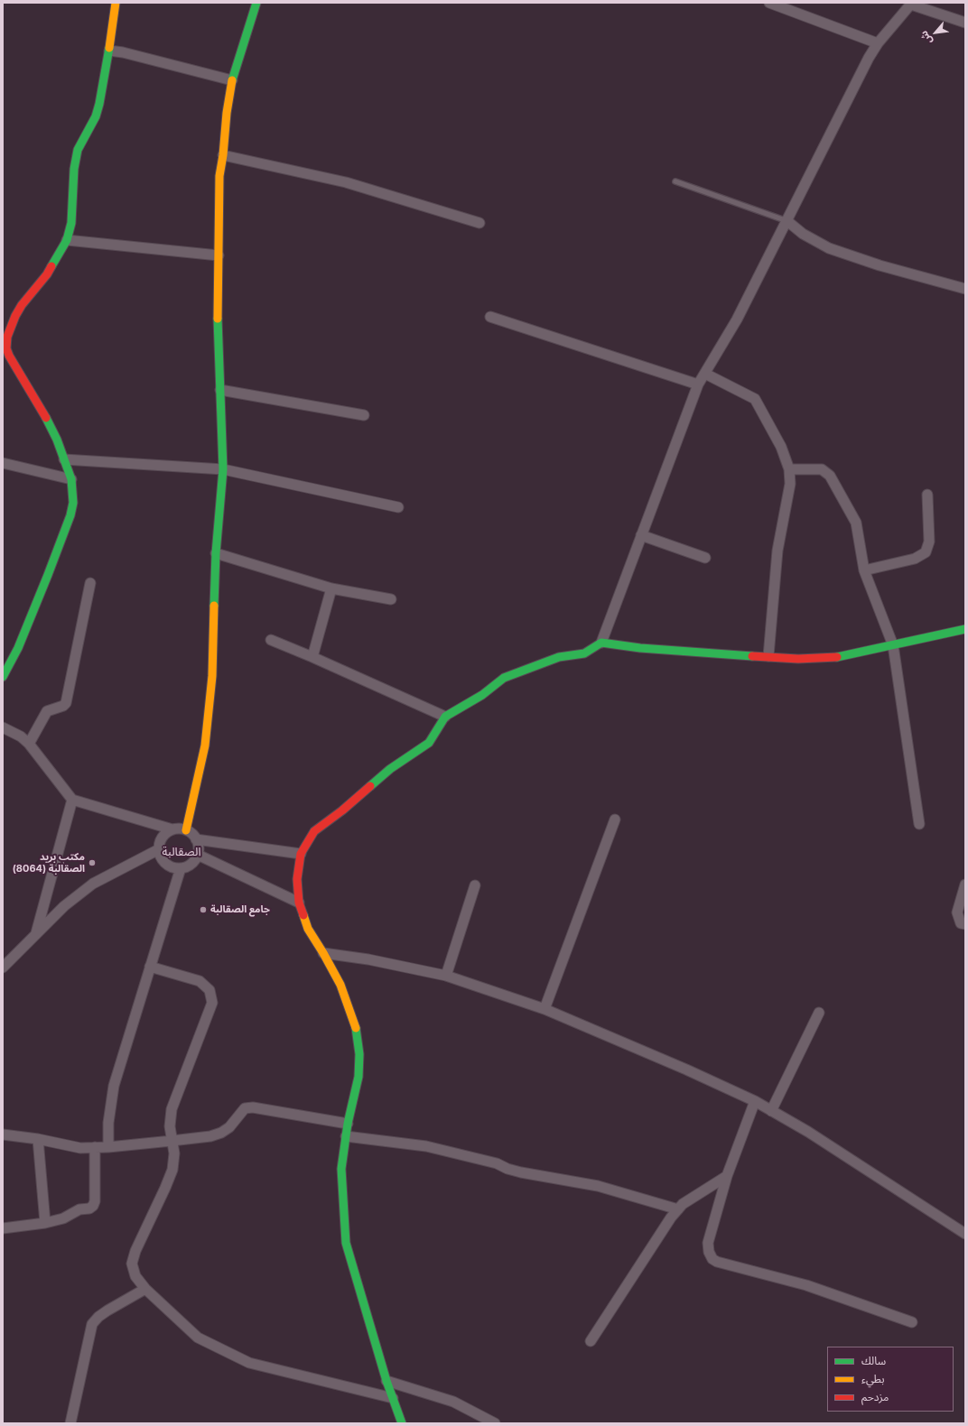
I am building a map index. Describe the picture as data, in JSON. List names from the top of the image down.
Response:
{
  "districts": ["الصقالبة"],
  "places": ["مكتب بريد الصقالبة (8064)", "جامع الصقالبة"],
  "legend": ["سالك", "بطيء", "مزدحم"],
  "north": "bottom left"
}
